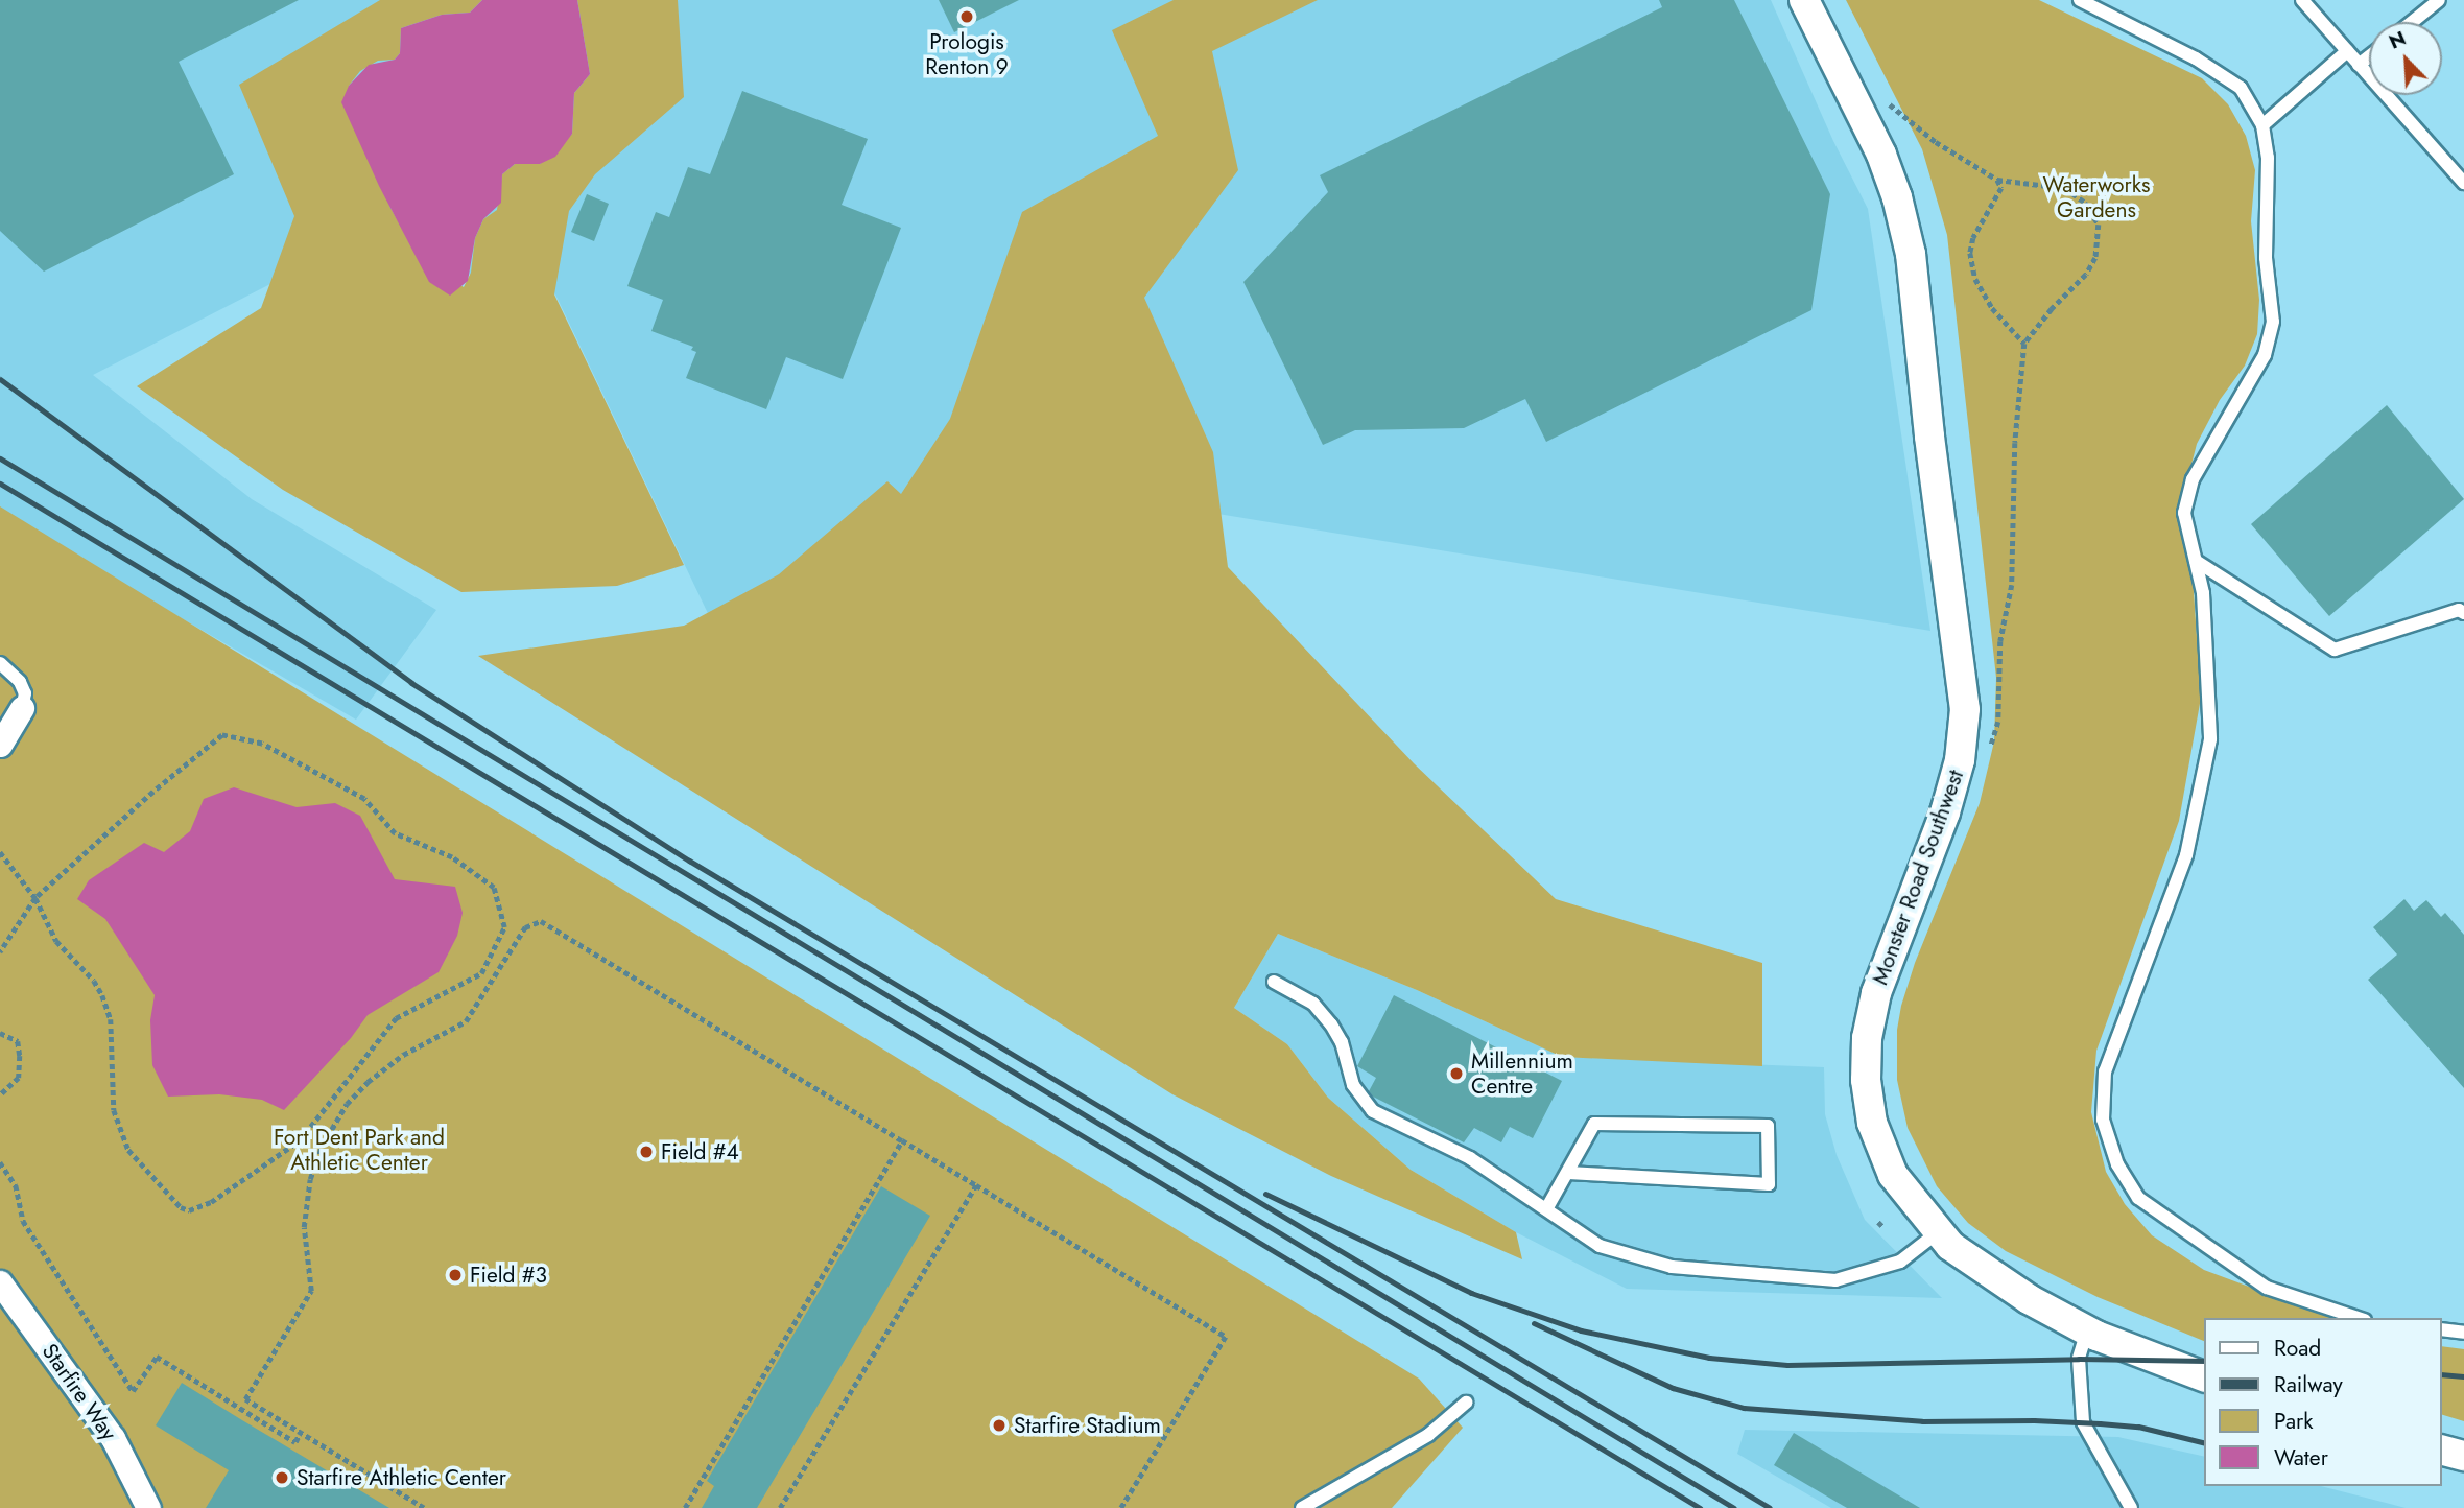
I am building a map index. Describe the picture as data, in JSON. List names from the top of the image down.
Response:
{
  "streets": {
    "street": ["Monster Road Southwest", "Starfire Way"]
  },
  "parks": ["Waterworks Gardens", "Fort Dent Park and Athletic Center"],
  "places": [
    "Prologis Renton 9",
    "Millennium Centre",
    "Field #4",
    "Field #3",
    "Starfire Stadium",
    "Starfire Athletic Center"
  ],
  "legend": [
    "Road",
    "Railway",
    "Park",
    "Water"
  ],
  "north": "top left"
}
